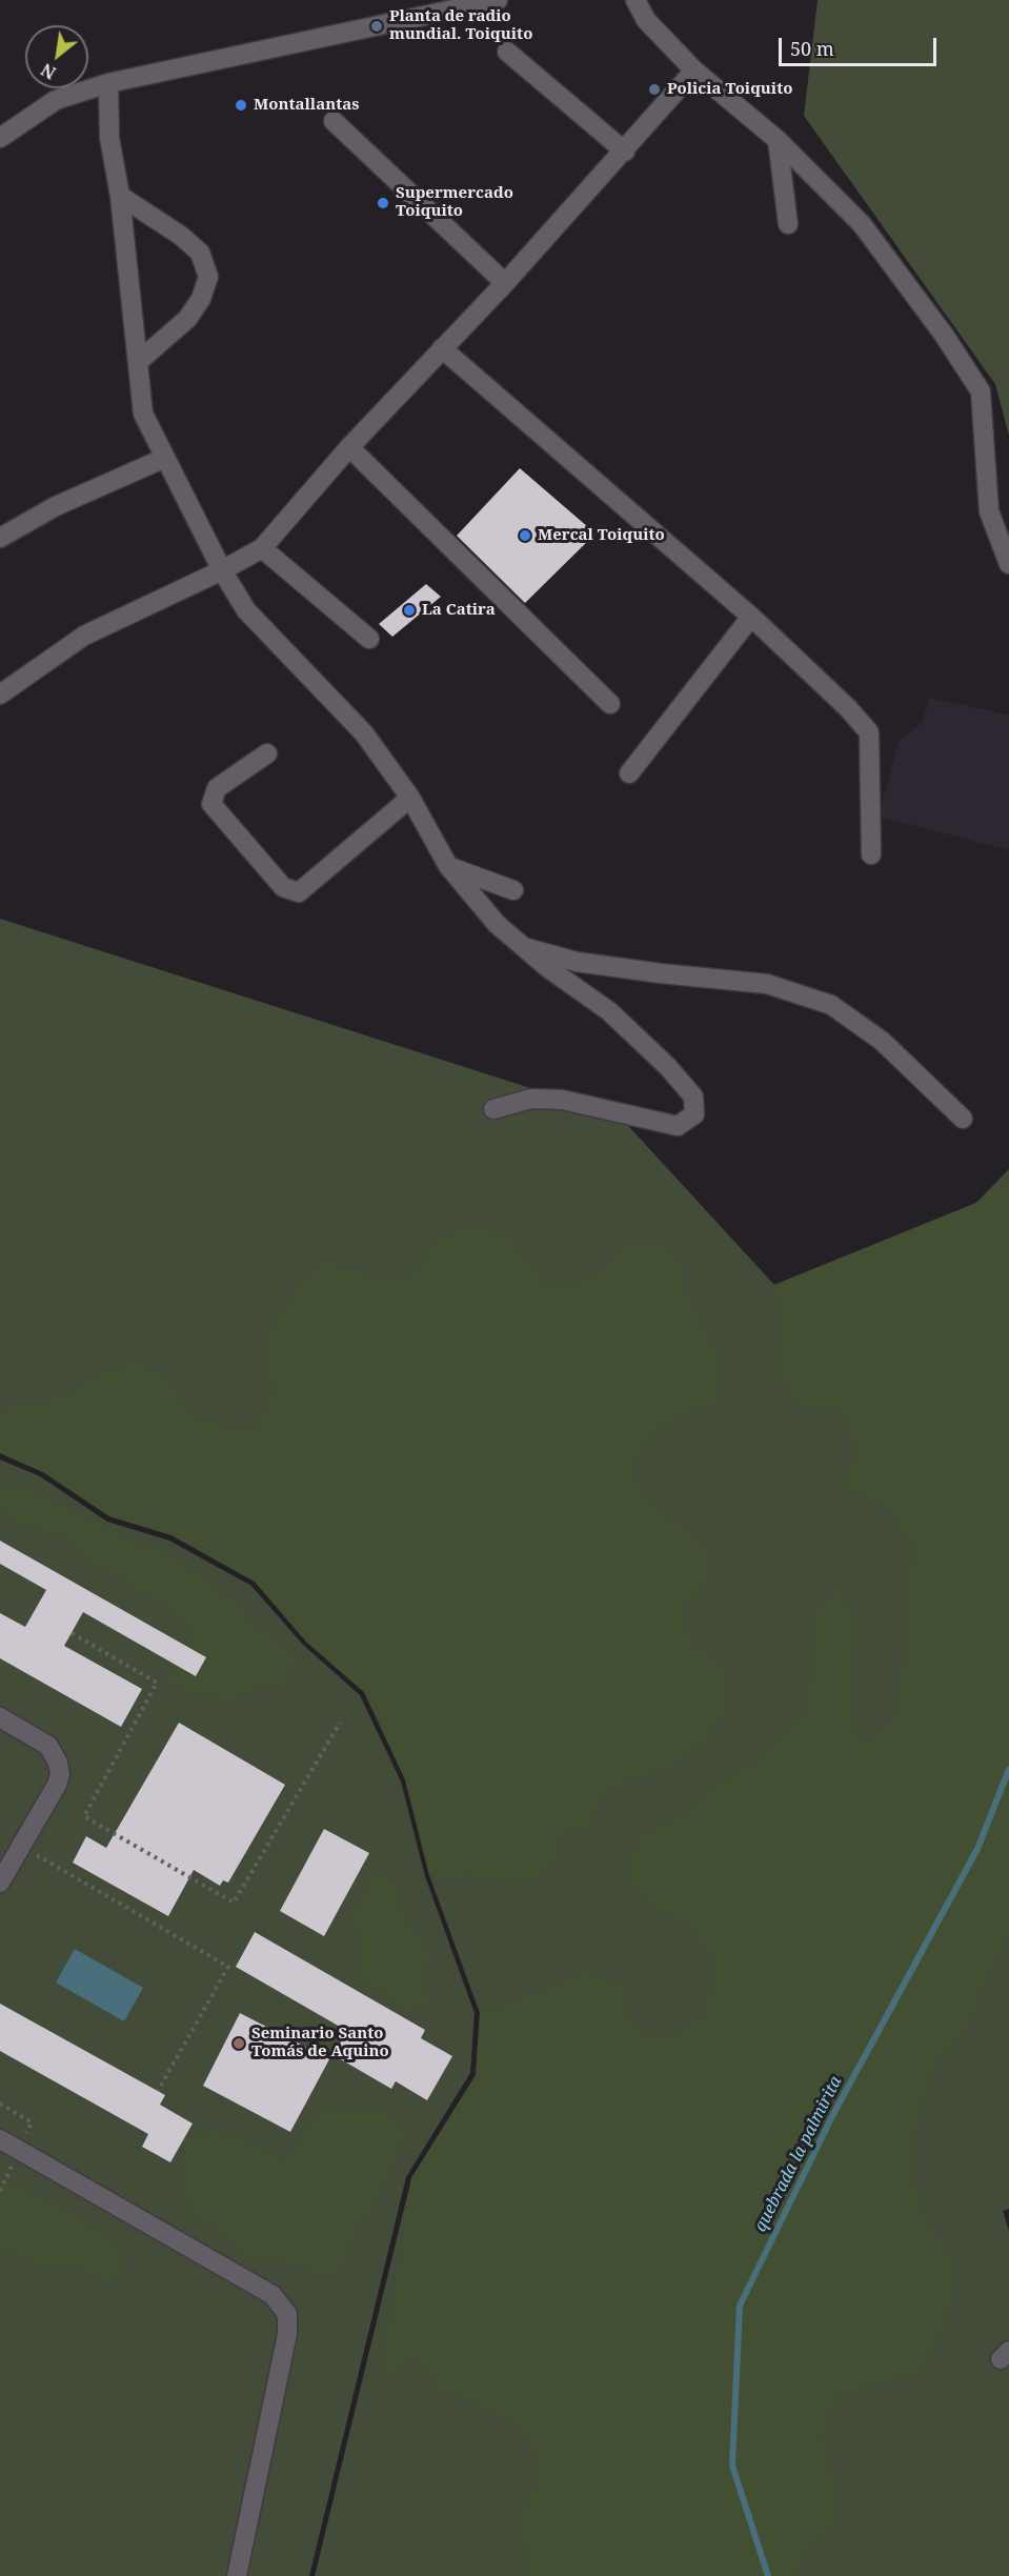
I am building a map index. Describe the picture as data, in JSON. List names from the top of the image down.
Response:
{
  "water": ["quebrada la palmirita"],
  "places": [
    "Planta de radio mundial. Toiquito",
    "Policia Toiquito",
    "Montallantas",
    "Supermercado Toiquito",
    "Mercal Toiquito",
    "La Catira",
    "Seminario Santo Tomás de Aquino"
  ],
  "scale_bar": "50 m",
  "north": "bottom left"
}
